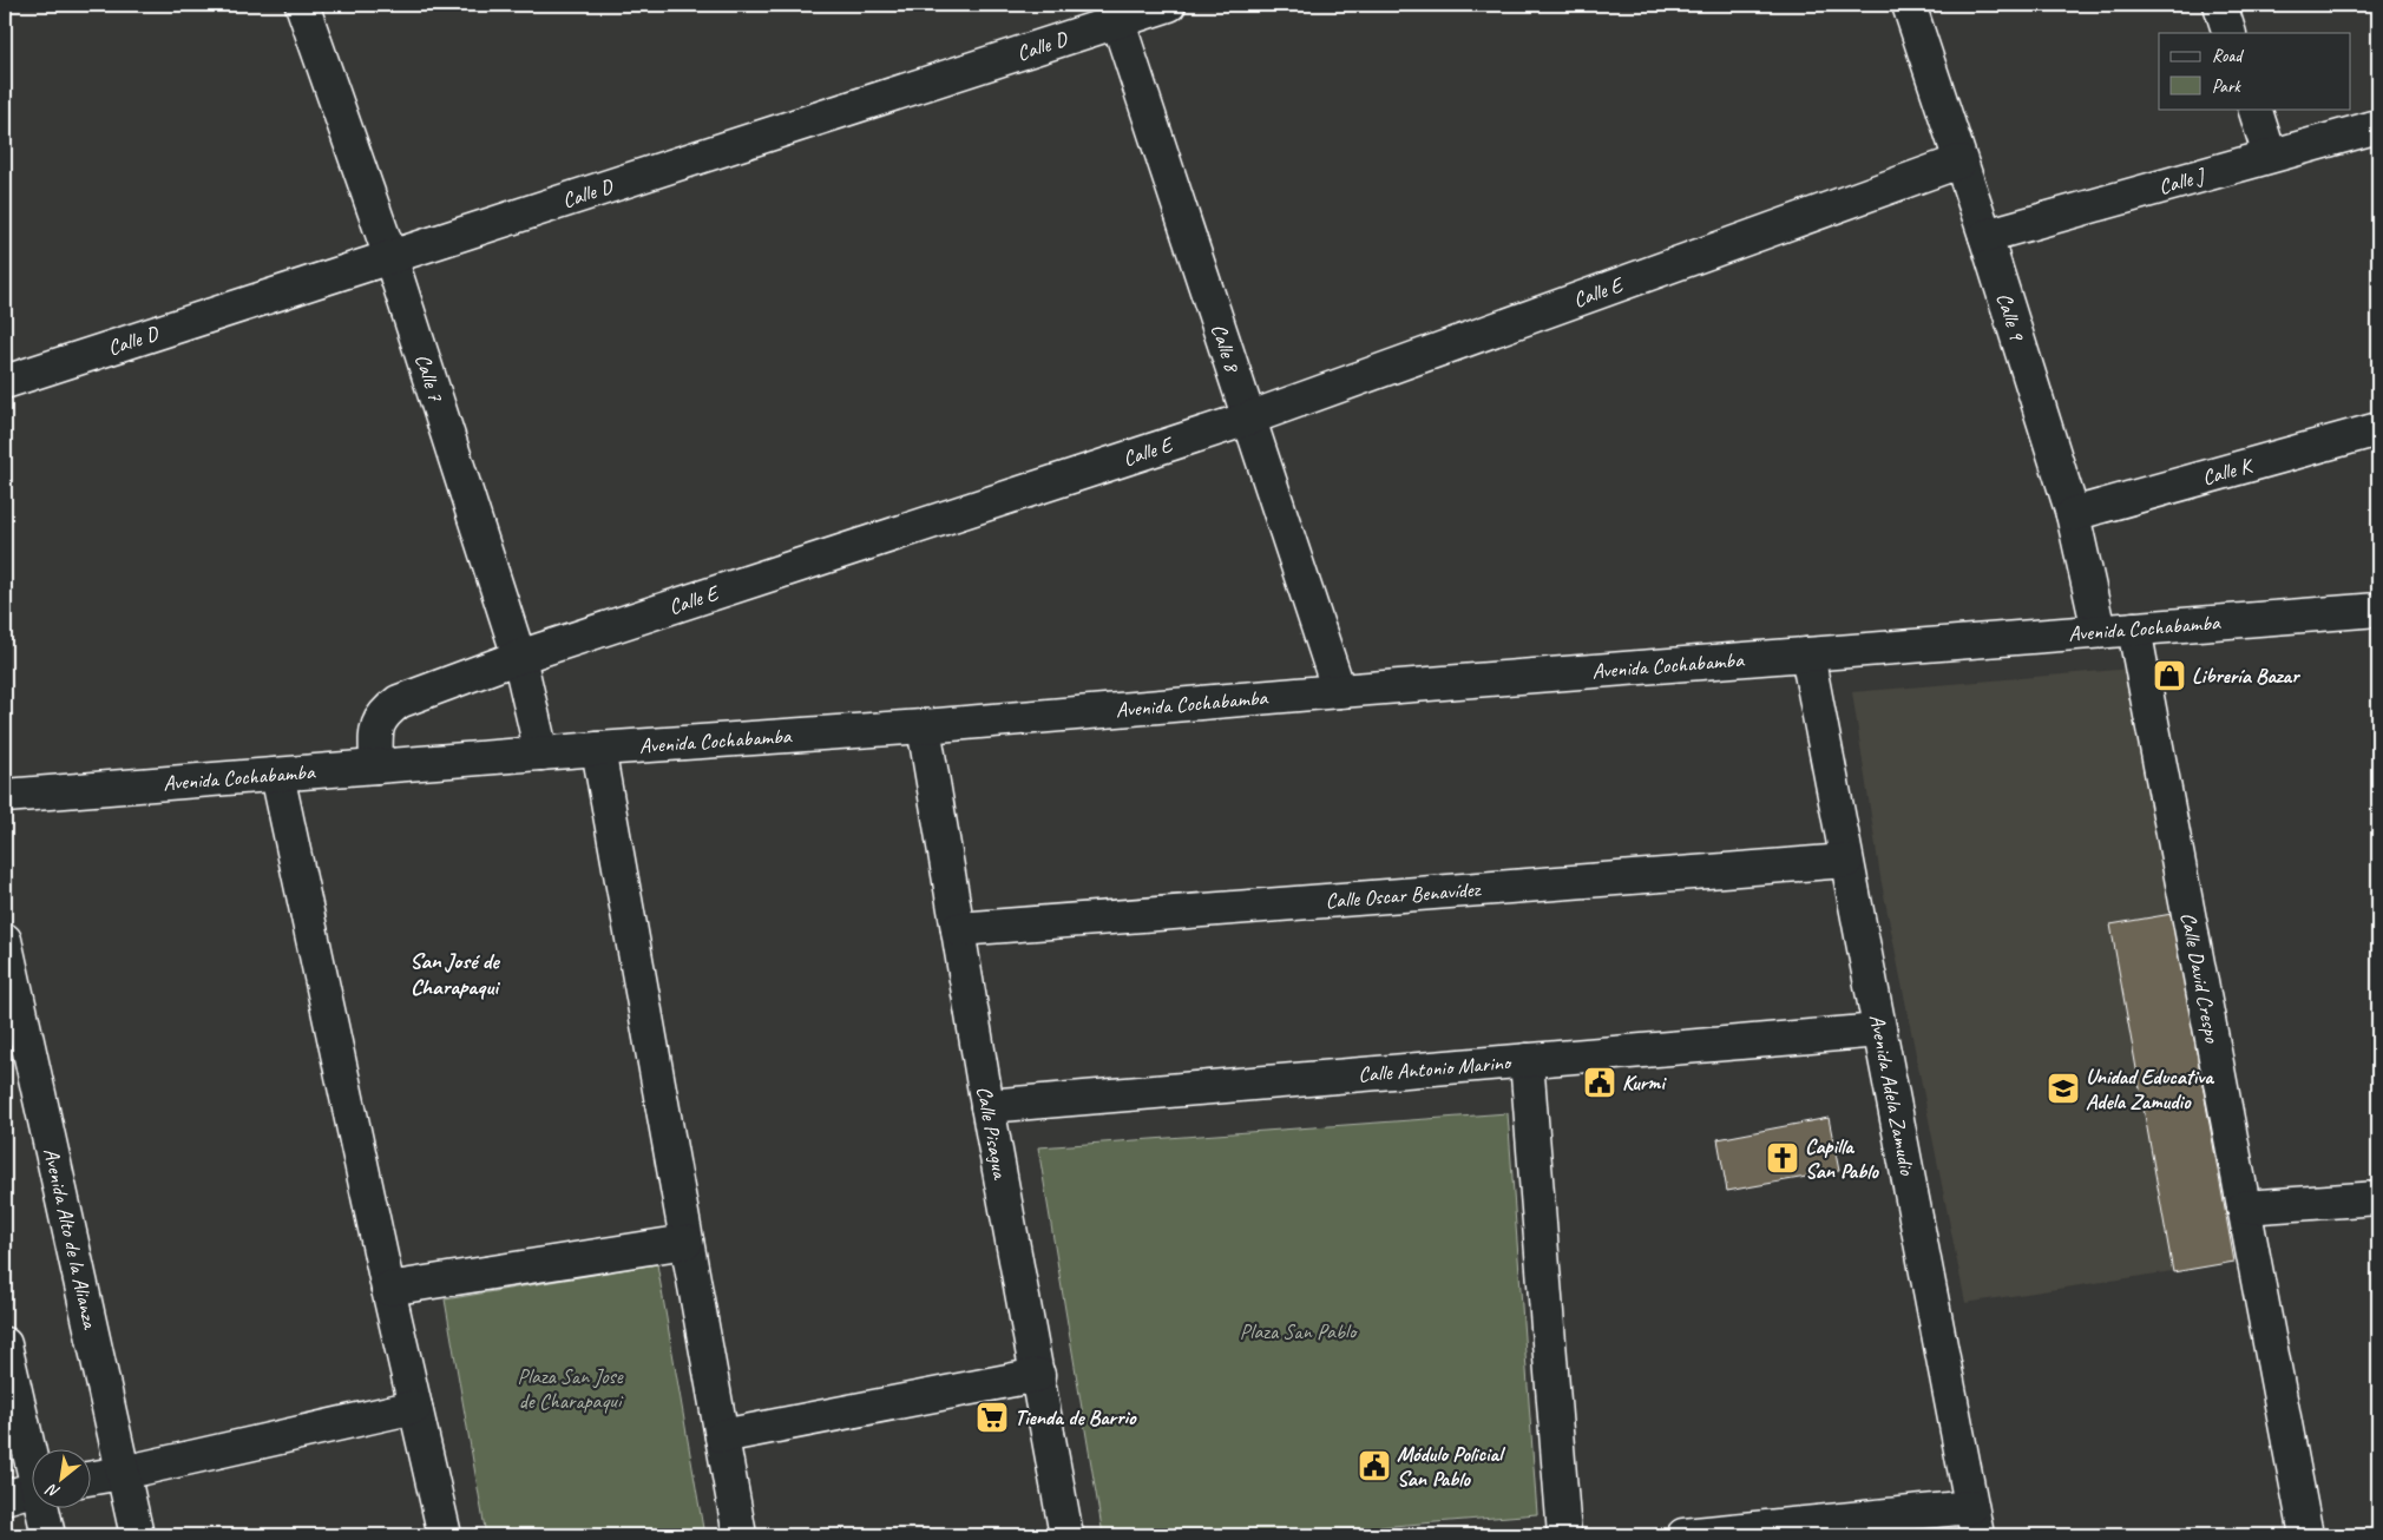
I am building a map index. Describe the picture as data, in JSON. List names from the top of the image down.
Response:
{
  "streets": {
    "street": [
      "Calle D",
      "Calle J",
      "Calle E",
      "Calle 9",
      "Calle 8",
      "Calle 7",
      "Calle K",
      "Avenida Cochabamba",
      "Calle Oscar Benavídez",
      "Calle David Crespo",
      "Calle Antonio Marino",
      "Avenida Adela Zamudio",
      "Calle Pisagua",
      "Avenida Alto de la Alianza"
    ]
  },
  "crossings": [
    ["Calle D", "Calle 8"],
    ["Calle D", "Calle 7"],
    ["Calle J", "Calle 9"],
    ["Calle E", "Calle 9"],
    ["Calle E", "Calle 8"],
    ["Calle E", "Calle 7"],
    ["Calle E", "Avenida Cochabamba"],
    ["Calle 9", "Calle K"],
    ["Calle 9", "Avenida Cochabamba"],
    ["Calle 8", "Avenida Cochabamba"],
    ["Calle 7", "Avenida Cochabamba"],
    ["Avenida Cochabamba", "Calle David Crespo"],
    ["Avenida Cochabamba", "Avenida Adela Zamudio"],
    ["Avenida Cochabamba", "Calle Pisagua"],
    ["Calle Oscar Benavídez", "Avenida Adela Zamudio"],
    ["Calle Oscar Benavídez", "Calle Pisagua"],
    ["Calle Antonio Marino", "Avenida Adela Zamudio"],
    ["Calle Antonio Marino", "Calle Pisagua"]
  ],
  "districts": ["San José de Charapaqui"],
  "parks": ["Plaza San Pablo", "Plaza San Jose de Charapaqui"],
  "places": {
    "shop": ["Librería Bazar"],
    "public building": ["Kurmi", "Módulo Policial San Pablo"],
    "school or university": ["Unidad Educativa Adela Zamudio"],
    "church": ["Capilla San Pablo"],
    "supermarket": ["Tienda de Barrio"]
  },
  "legend": ["Road", "Park"],
  "north": "bottom left"
}
